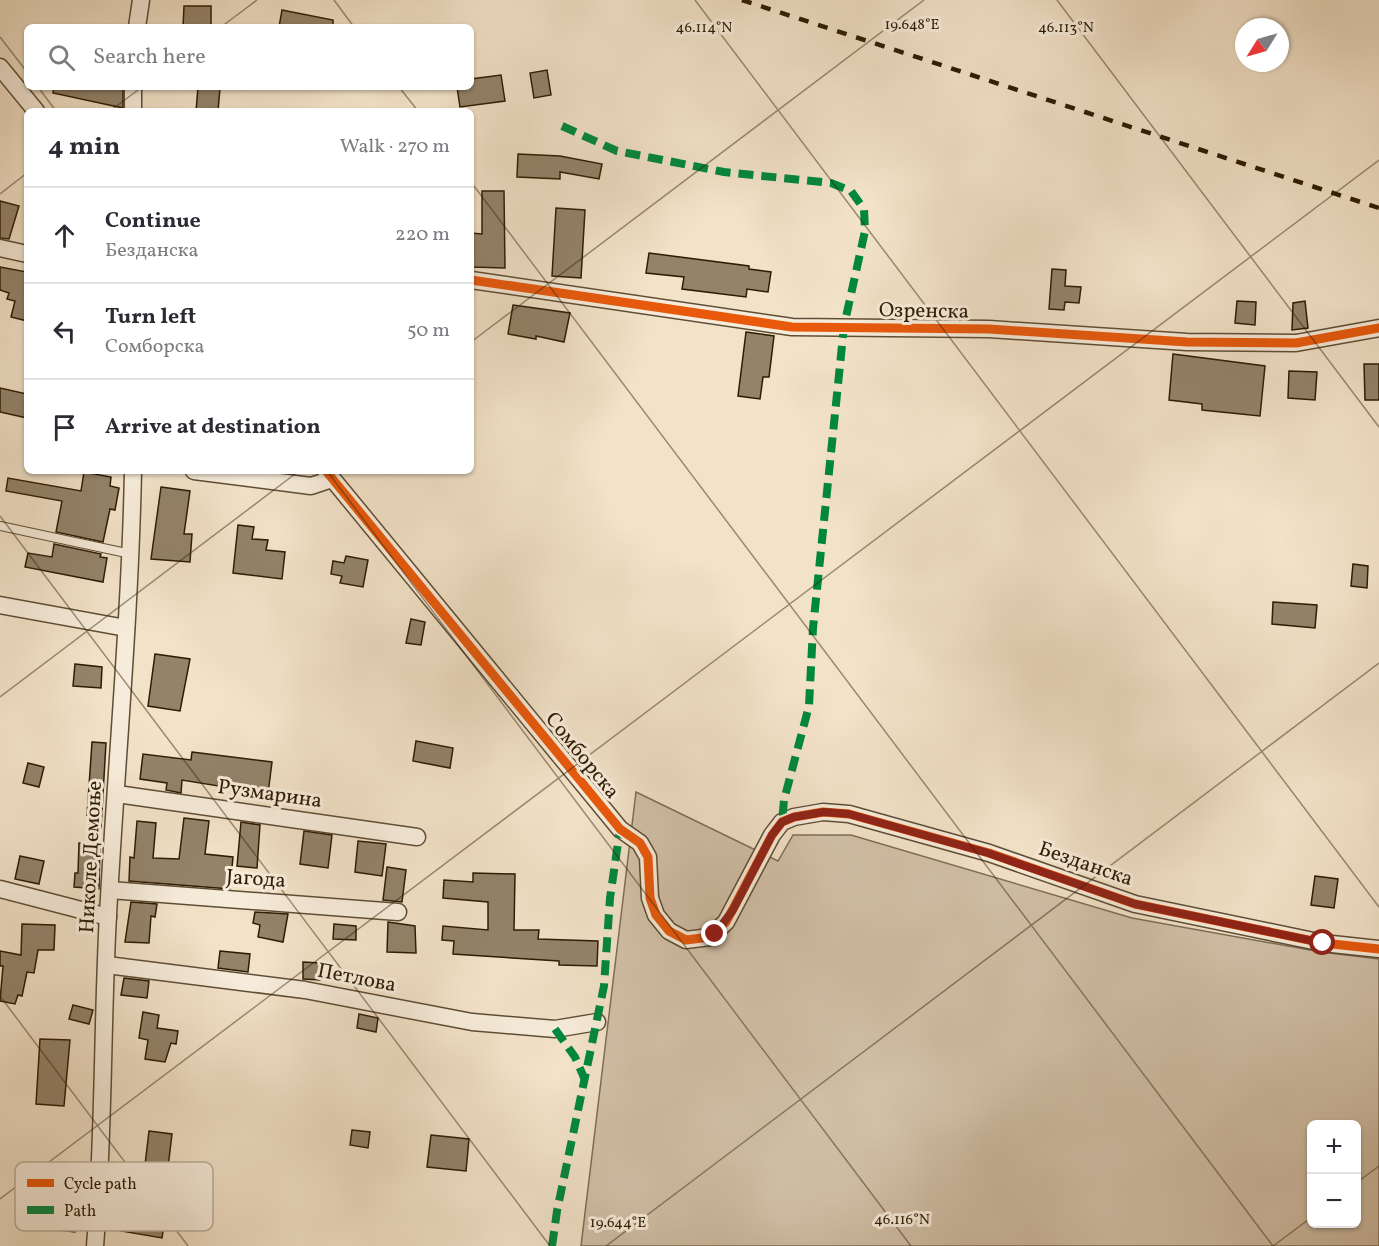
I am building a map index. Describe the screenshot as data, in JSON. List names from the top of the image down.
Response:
{
  "streets": {
    "street": [
      "Озренска",
      "Сомборска",
      "Рузмарина",
      "Николе Демоње",
      "Безданска",
      "Јагода",
      "Петлова"
    ]
  },
  "crossings": [
    ["Сомборска", "Безданска"],
    ["Рузмарина", "Николе Демоње"],
    ["Николе Демоње", "Јагода"],
    ["Николе Демоње", "Петлова"]
  ],
  "legend": ["Cycle path", "Path"],
  "north": "bottom left",
  "page": {
    "search": "Search here",
    "heading": ["4 min", "Walk · 270 m"],
    "list": [
      ["Continue", "Безданска", "220 m"],
      ["Turn left", "Сомборска", "50 m"],
      "Arrive at destination"
    ],
    "map_buttons": ["+", "−"]
  },
  "coordinates": [
    "19.648°E",
    "46.114°N",
    "46.113°N",
    "46.116°N",
    "19.644°E"
  ]
}
